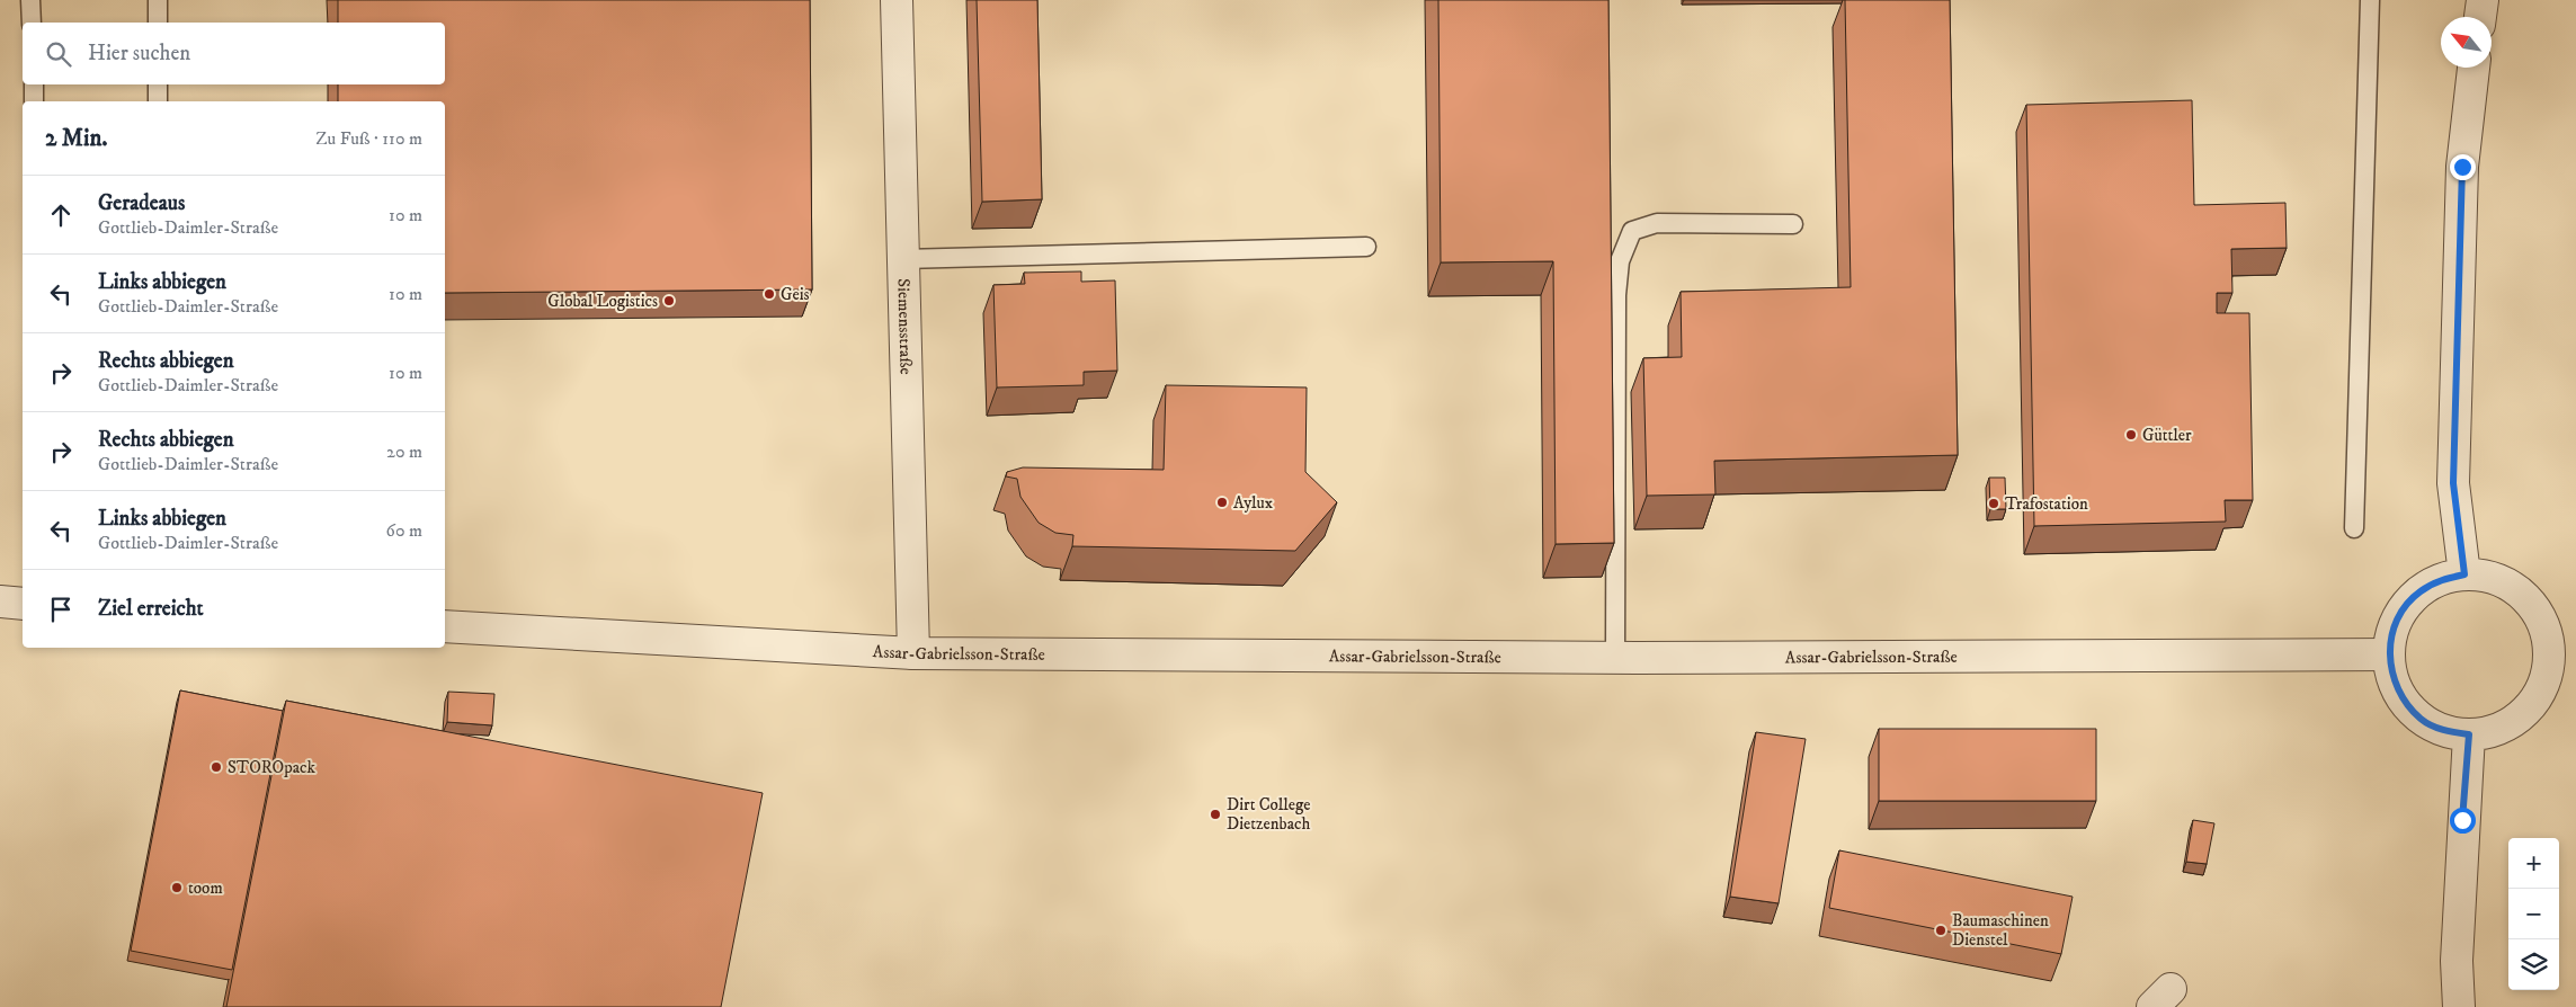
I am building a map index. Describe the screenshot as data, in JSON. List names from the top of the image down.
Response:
{
  "streets": {
    "street": ["Siemensstraße", "Assar-Gabrielsson-Straße"]
  },
  "crossings": [
    ["Siemensstraße", "Assar-Gabrielsson-Straße"]
  ],
  "places": [
    "Geis",
    "Global Logistics",
    "Güttler",
    "Aylux",
    "Trafostation",
    "STOROpack",
    "Dirt College Dietzenbach",
    "toom",
    "Baumaschinen Dienstel"
  ],
  "north": "top left",
  "page": {
    "search": "Hier suchen",
    "heading": ["2 Min.", "Zu Fuß · 110 m"],
    "list": [
      ["Geradeaus", "Gottlieb-Daimler-Straße", "10 m"],
      ["Links abbiegen", "Gottlieb-Daimler-Straße", "10 m"],
      ["Rechts abbiegen", "Gottlieb-Daimler-Straße", "10 m"],
      ["Rechts abbiegen", "Gottlieb-Daimler-Straße", "20 m"],
      ["Links abbiegen", "Gottlieb-Daimler-Straße", "60 m"],
      "Ziel erreicht"
    ],
    "map_buttons": ["+", "−"]
  }
}
